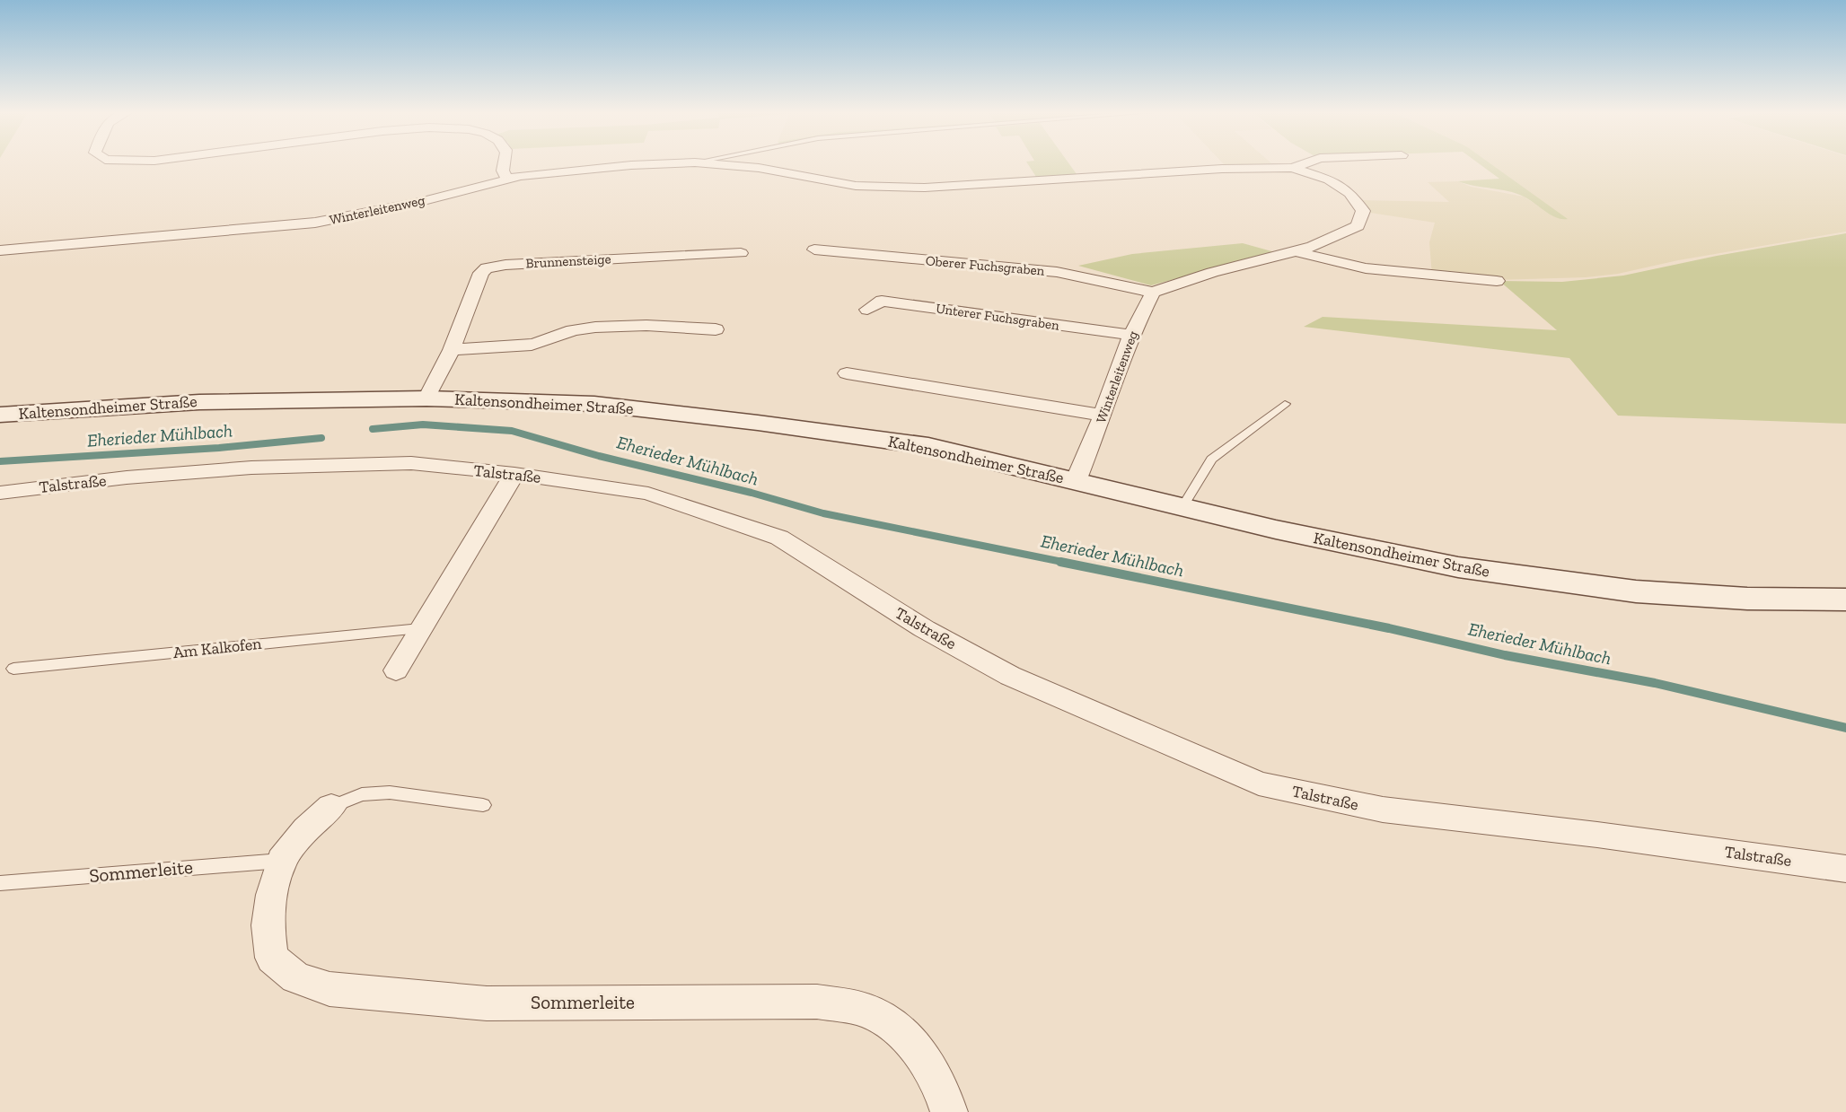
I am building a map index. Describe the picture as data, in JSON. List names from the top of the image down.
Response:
{
  "streets": {
    "main road": ["Kaltensondheimer Straße"],
    "street": [
      "Winterleitenweg",
      "Brunnensteige",
      "Oberer Fuchsgraben",
      "Unterer Fuchsgraben",
      "Talstraße",
      "Sommerleite"
    ],
    "lane": ["Am Kalkofen"]
  },
  "crossings": [
    ["Winterleitenweg", "Oberer Fuchsgraben"],
    ["Winterleitenweg", "Unterer Fuchsgraben"],
    ["Winterleitenweg", "Kaltensondheimer Straße"],
    ["Brunnensteige", "Kaltensondheimer Straße"]
  ],
  "water": ["Eherieder Mühlbach"]
}
